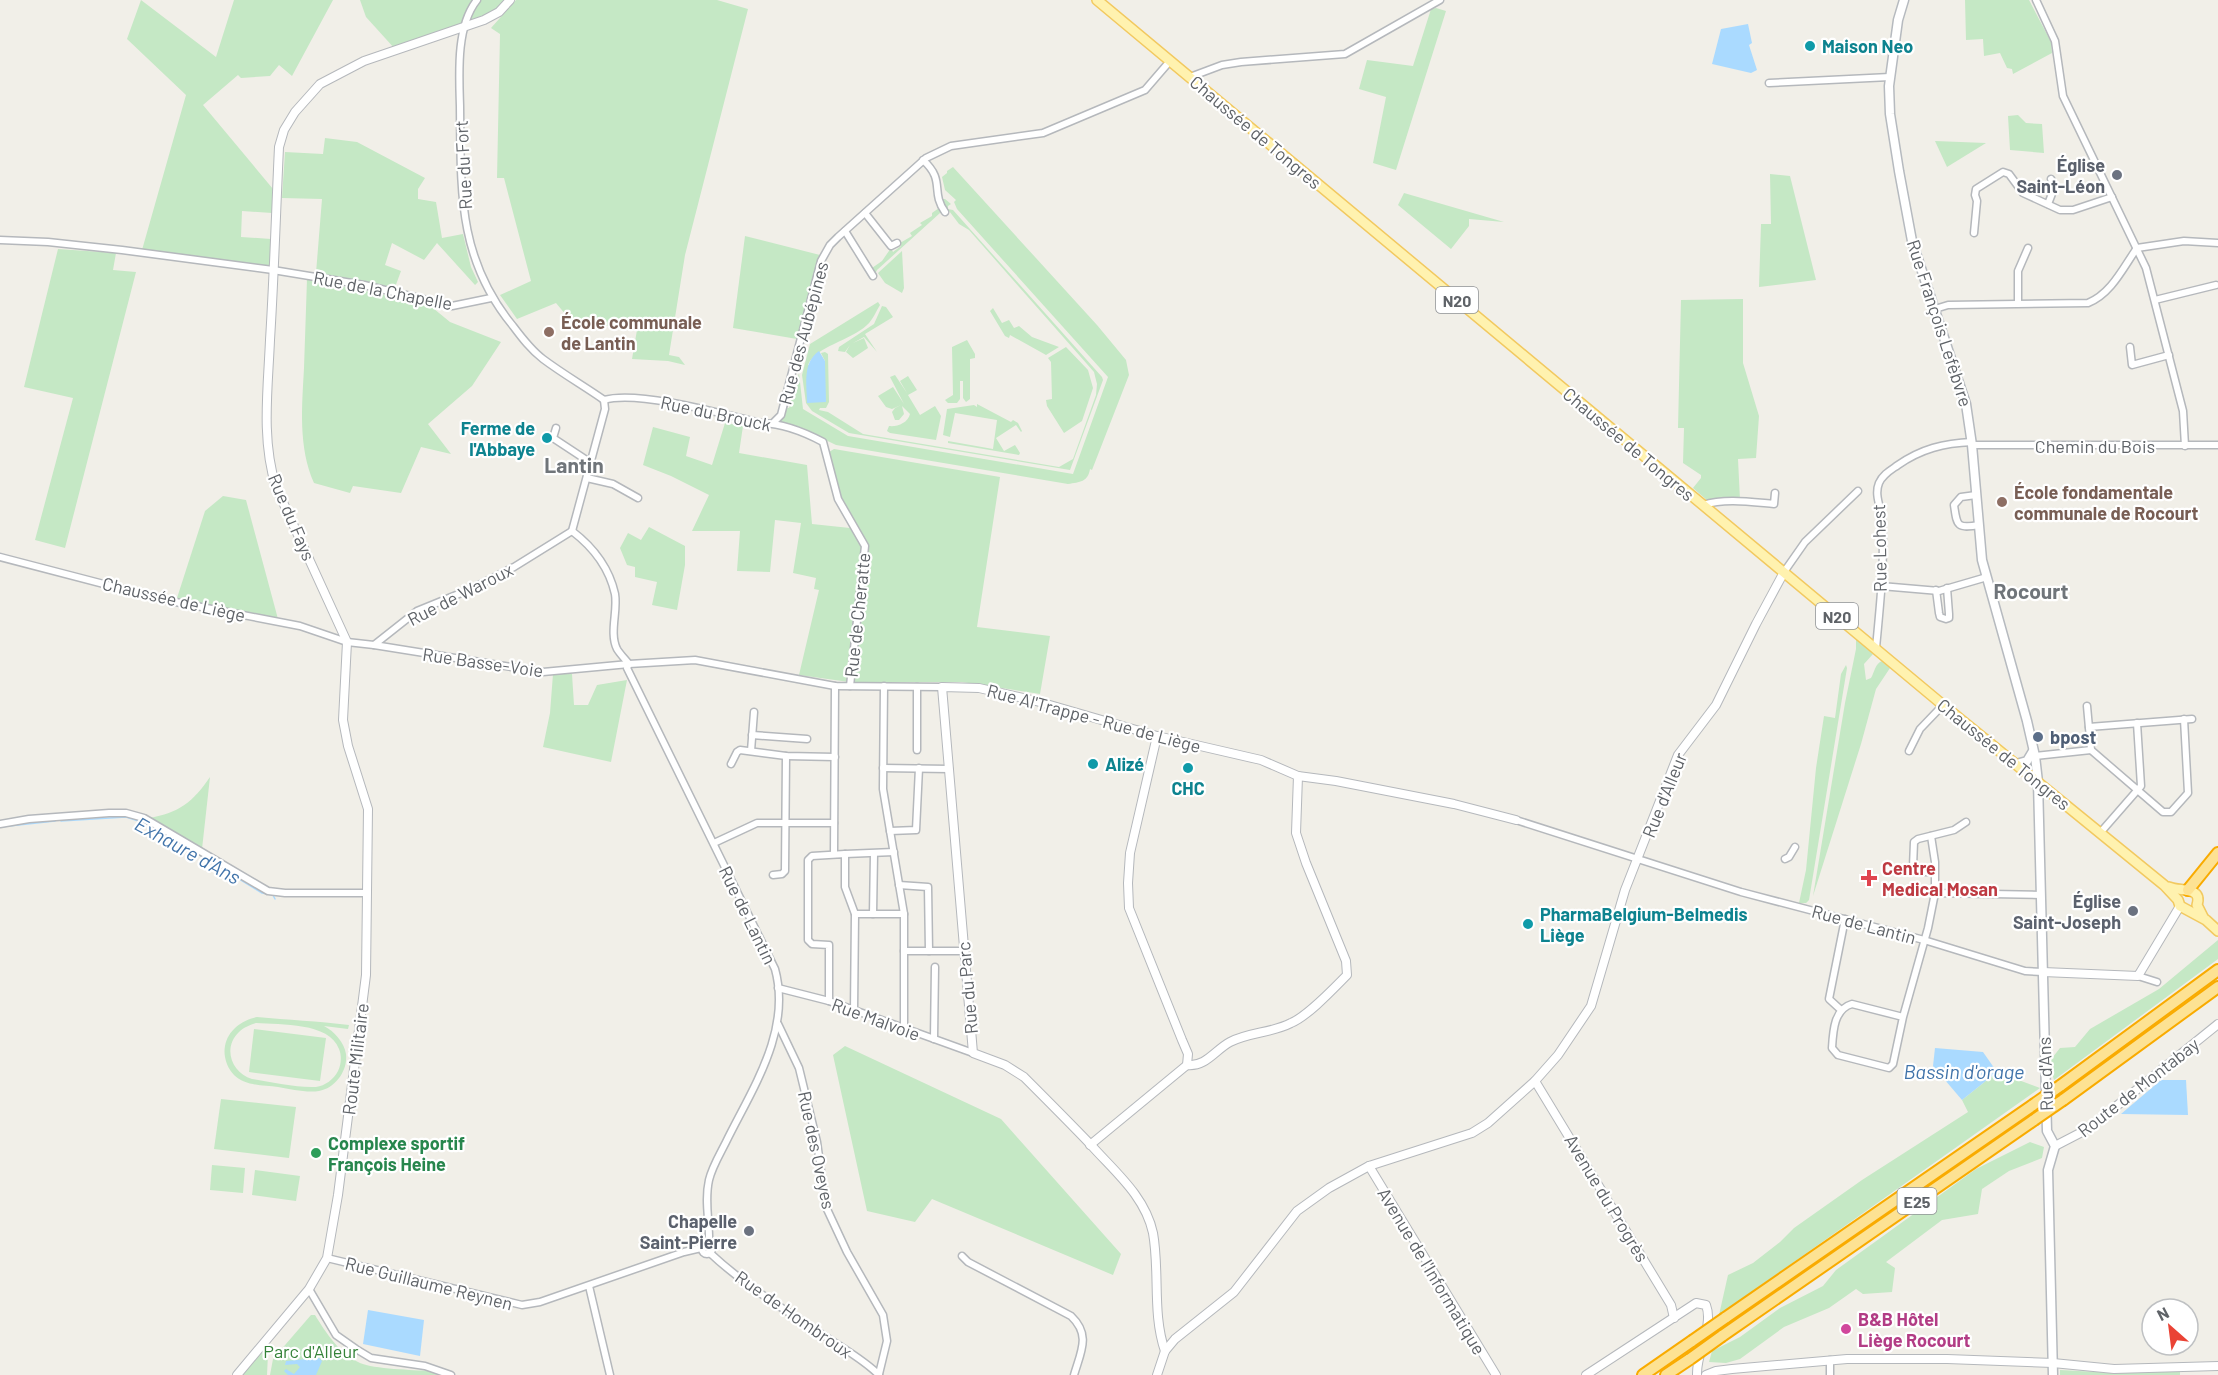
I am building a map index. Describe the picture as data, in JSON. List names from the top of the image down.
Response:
{
  "streets": {
    "highway": ["E25"],
    "main road": [
      "Chaussée de Tongres",
      "N20",
      "Rue François Lefèbvre",
      "Rue d'Ans"
    ],
    "street": [
      "Rue du Fort",
      "Rue de la Chapelle",
      "Rue des Aubépines",
      "Rue du Brouck",
      "Chemin du Bois",
      "Rue du Fays",
      "Rue Lohest",
      "Rue de Waroux",
      "Chaussée de Liège",
      "Rue de Cheratte",
      "Rue Basse-Voie",
      "Rue Al'Trappe - Rue de Liège",
      "Rue d'Alleur",
      "Rue de Lantin",
      "Rue du Parc",
      "Rue Malvoie",
      "Route Militaire",
      "Route de Montabay",
      "Rue des Oveyes",
      "Avenue du Progrès",
      "Avenue de l'Informatique",
      "Rue Guillaume Reynen",
      "Rue de Hombroux"
    ]
  },
  "crossings": [
    ["Chaussée de Tongres", "Rue François Lefèbvre"],
    ["Chaussée de Tongres", "Rue des Aubépines"],
    ["Chaussée de Tongres", "Rue Lohest"],
    ["Chaussée de Tongres", "Rue d'Alleur"],
    ["Chaussée de Tongres", "Rue d'Ans"],
    ["Rue du Fort", "Rue de la Chapelle"],
    ["Rue du Fort", "Rue du Brouck"],
    ["Rue du Fort", "Rue du Fays"],
    ["Rue de la Chapelle", "Rue du Fays"],
    ["Rue François Lefèbvre", "Chemin du Bois"],
    ["Rue François Lefèbvre", "Rue Lohest"],
    ["Rue François Lefèbvre", "Rue d'Ans"],
    ["Rue des Aubépines", "Rue du Brouck"],
    ["Rue du Brouck", "Rue de Cheratte"],
    ["Chemin du Bois", "Rue Lohest"],
    ["Rue du Fays", "Chaussée de Liège"],
    ["Rue du Fays", "Route Militaire"],
    ["Rue de Waroux", "Rue Basse-Voie"],
    ["Rue de Waroux", "Rue de Lantin"],
    ["Rue de Cheratte", "Rue Al'Trappe - Rue de Liège"],
    ["Rue Basse-Voie", "Rue Al'Trappe - Rue de Liège"],
    ["Rue Basse-Voie", "Rue de Lantin"],
    ["Rue Al'Trappe - Rue de Liège", "Rue de Lantin"],
    ["Rue Al'Trappe - Rue de Liège", "Rue du Parc"],
    ["Rue d'Alleur", "Rue de Lantin"],
    ["Rue d'Alleur", "Rue du Parc"],
    ["Rue d'Alleur", "Avenue du Progrès"],
    ["Rue d'Alleur", "Avenue de l'Informatique"],
    ["Rue de Lantin", "Rue Malvoie"],
    ["Rue de Lantin", "Rue d'Ans"],
    ["Rue de Lantin", "Rue des Oveyes"],
    ["Rue de Lantin", "Rue Guillaume Reynen"],
    ["Rue de Lantin", "Rue de Hombroux"],
    ["Rue du Parc", "Rue Malvoie"],
    ["Route Militaire", "Rue Guillaume Reynen"],
    ["Rue d'Ans", "Route de Montabay"],
    ["Rue des Oveyes", "Rue de Hombroux"],
    ["Rue Guillaume Reynen", "Rue de Hombroux"]
  ],
  "districts": ["Lantin", "Rocourt"],
  "water": ["Exhaure d'Ans", "Bassin d'orage"],
  "parks": ["Parc d'Alleur"],
  "places": {
    "other": [
      "Maison Neo",
      "Église Saint-Léon",
      "École communale de Lantin",
      "Ferme de l'Abbaye",
      "École fondamentale communale de Rocourt",
      "bpost",
      "Alizé",
      "CHC",
      "Église Saint-Joseph",
      "PharmaBelgium-Belmedis Liège",
      "Complexe sportif François Heine",
      "Chapelle Saint-Pierre",
      "B&B Hôtel Liège Rocourt"
    ],
    "health": ["Centre Medical Mosan"]
  },
  "north": "top left"
}
